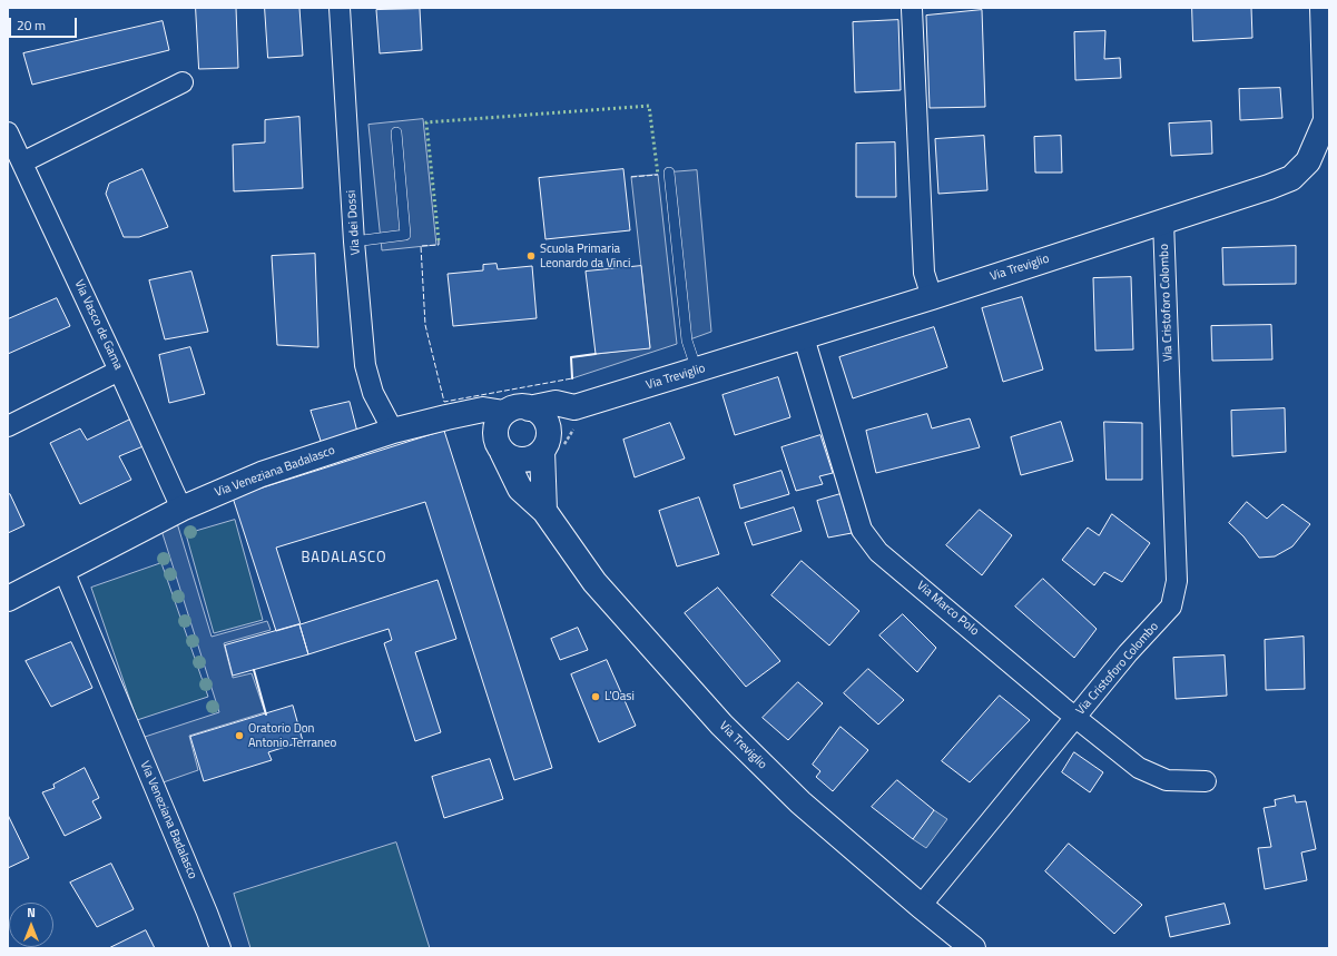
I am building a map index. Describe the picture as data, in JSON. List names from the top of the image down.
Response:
{
  "streets": {
    "street": [
      "Via dei Dossi",
      "Via Treviglio",
      "Via Cristoforo Colombo",
      "Via Vasco de Gama",
      "Via Veneziana Badalasco",
      "Via Marco Polo"
    ]
  },
  "crossings": [
    ["Via dei Dossi", "Via Veneziana Badalasco"],
    ["Via Treviglio", "Via Cristoforo Colombo"],
    ["Via Treviglio", "Via Veneziana Badalasco"],
    ["Via Treviglio", "Via Marco Polo"],
    ["Via Cristoforo Colombo", "Via Marco Polo"],
    ["Via Vasco de Gama", "Via Veneziana Badalasco"]
  ],
  "districts": ["BADALASCO"],
  "places": ["Scuola Primaria Leonardo da Vinci", "L'Oasi", "Oratorio Don Antonio Terraneo"],
  "scale_bar": "20 m",
  "north": "top"
}
